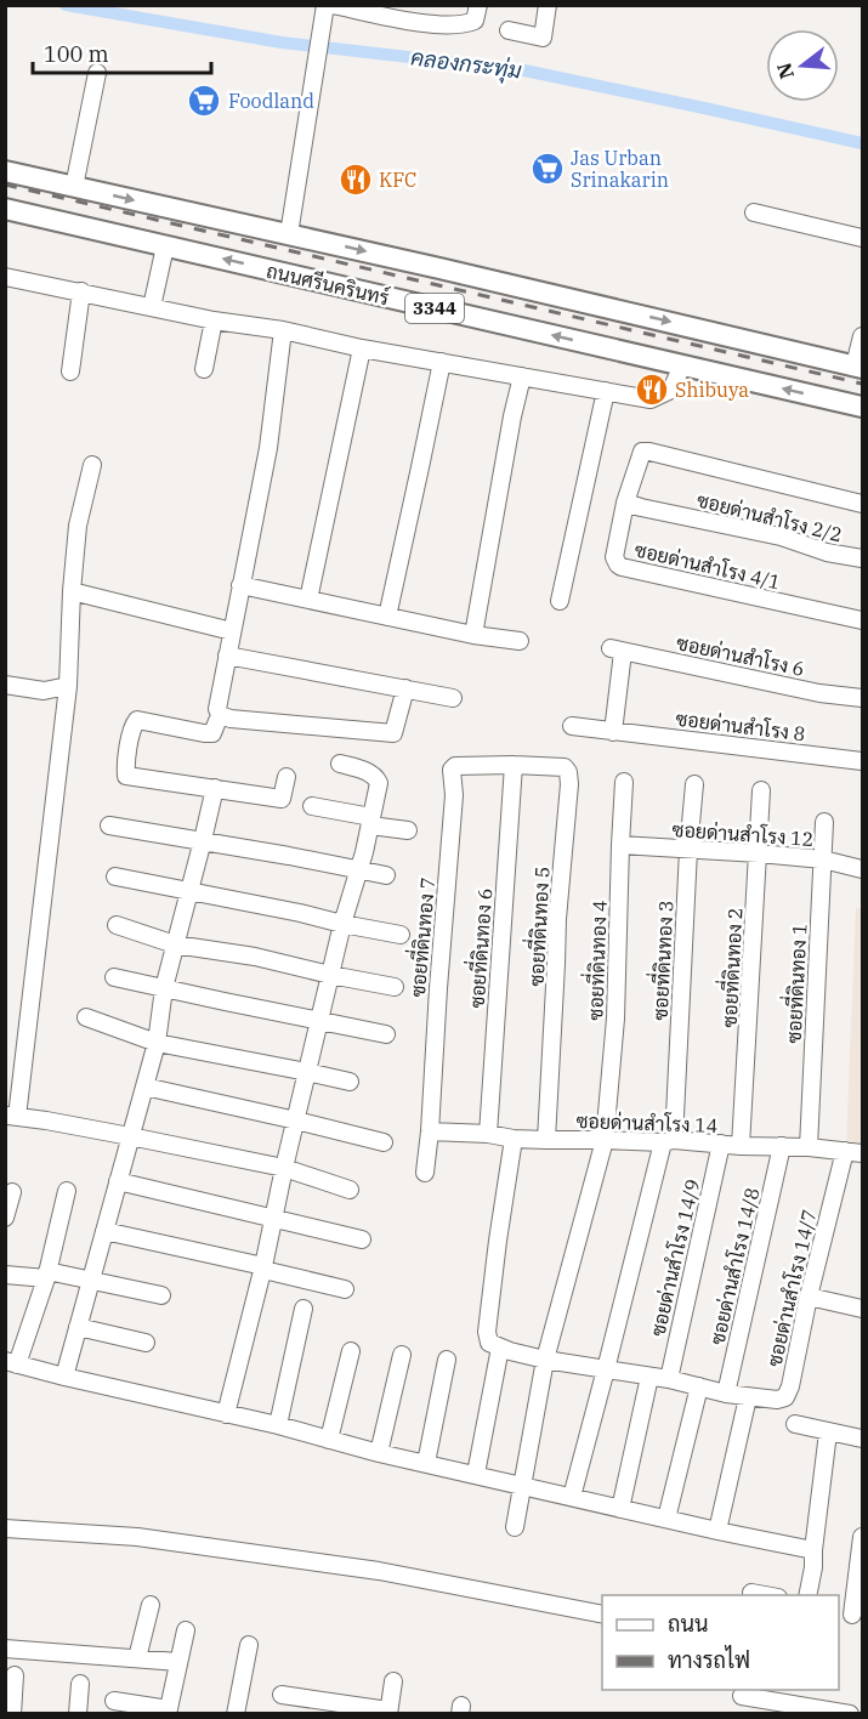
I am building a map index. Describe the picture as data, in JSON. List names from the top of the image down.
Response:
{
  "streets": {
    "main road": ["ถนนศรีนครินทร์", "3344"],
    "street": [
      "ซอยด่านสำโรง 2/2",
      "ซอยด่านสำโรง 4/1",
      "ซอยด่านสำโรง 6",
      "ซอยด่านสำโรง 8",
      "ซอยด่านสำโรง 12",
      "ซอยที่ดินทอง 5",
      "ซอยที่ดินทอง 7",
      "ซอยที่ดินทอง 6",
      "ซอยที่ดินทอง 4",
      "ซอยที่ดินทอง 3",
      "ซอยที่ดินทอง 2",
      "ซอยที่ดินทอง 1",
      "ซอยด่านสำโรง 14",
      "ซอยด่านสำโรง 14/9",
      "ซอยด่านสำโรง 14/8",
      "ซอยด่านสำโรง 14/7"
    ]
  },
  "crossings": [
    ["ซอยด่านสำโรง 2/2", "ซอยด่านสำโรง 4/1"],
    ["ซอยด่านสำโรง 6", "ซอยด่านสำโรง 8"],
    ["ซอยด่านสำโรง 12", "ซอยที่ดินทอง 4"],
    ["ซอยด่านสำโรง 12", "ซอยที่ดินทอง 3"],
    ["ซอยด่านสำโรง 12", "ซอยที่ดินทอง 2"],
    ["ซอยด่านสำโรง 12", "ซอยที่ดินทอง 1"],
    ["ซอยที่ดินทอง 5", "ซอยที่ดินทอง 7"],
    ["ซอยที่ดินทอง 5", "ซอยที่ดินทอง 6"],
    ["ซอยที่ดินทอง 5", "ซอยด่านสำโรง 14"],
    ["ซอยที่ดินทอง 7", "ซอยที่ดินทอง 6"],
    ["ซอยที่ดินทอง 7", "ซอยด่านสำโรง 14"],
    ["ซอยที่ดินทอง 6", "ซอยด่านสำโรง 14"],
    ["ซอยที่ดินทอง 4", "ซอยด่านสำโรง 14"],
    ["ซอยที่ดินทอง 3", "ซอยด่านสำโรง 14"],
    ["ซอยที่ดินทอง 2", "ซอยด่านสำโรง 14"],
    ["ซอยที่ดินทอง 1", "ซอยด่านสำโรง 14"],
    ["ซอยด่านสำโรง 14", "ซอยด่านสำโรง 14/9"],
    ["ซอยด่านสำโรง 14", "ซอยด่านสำโรง 14/8"],
    ["ซอยด่านสำโรง 14", "ซอยด่านสำโรง 14/7"]
  ],
  "water": ["คลองกระทุ่ม"],
  "places": {
    "supermarket": ["Foodland", "Jas Urban Srinakarin"],
    "restaurant": ["KFC", "Shibuya"]
  },
  "legend": ["ถนน", "ทางรถไฟ"],
  "scale_bar": "100 m",
  "north": "left"
}
